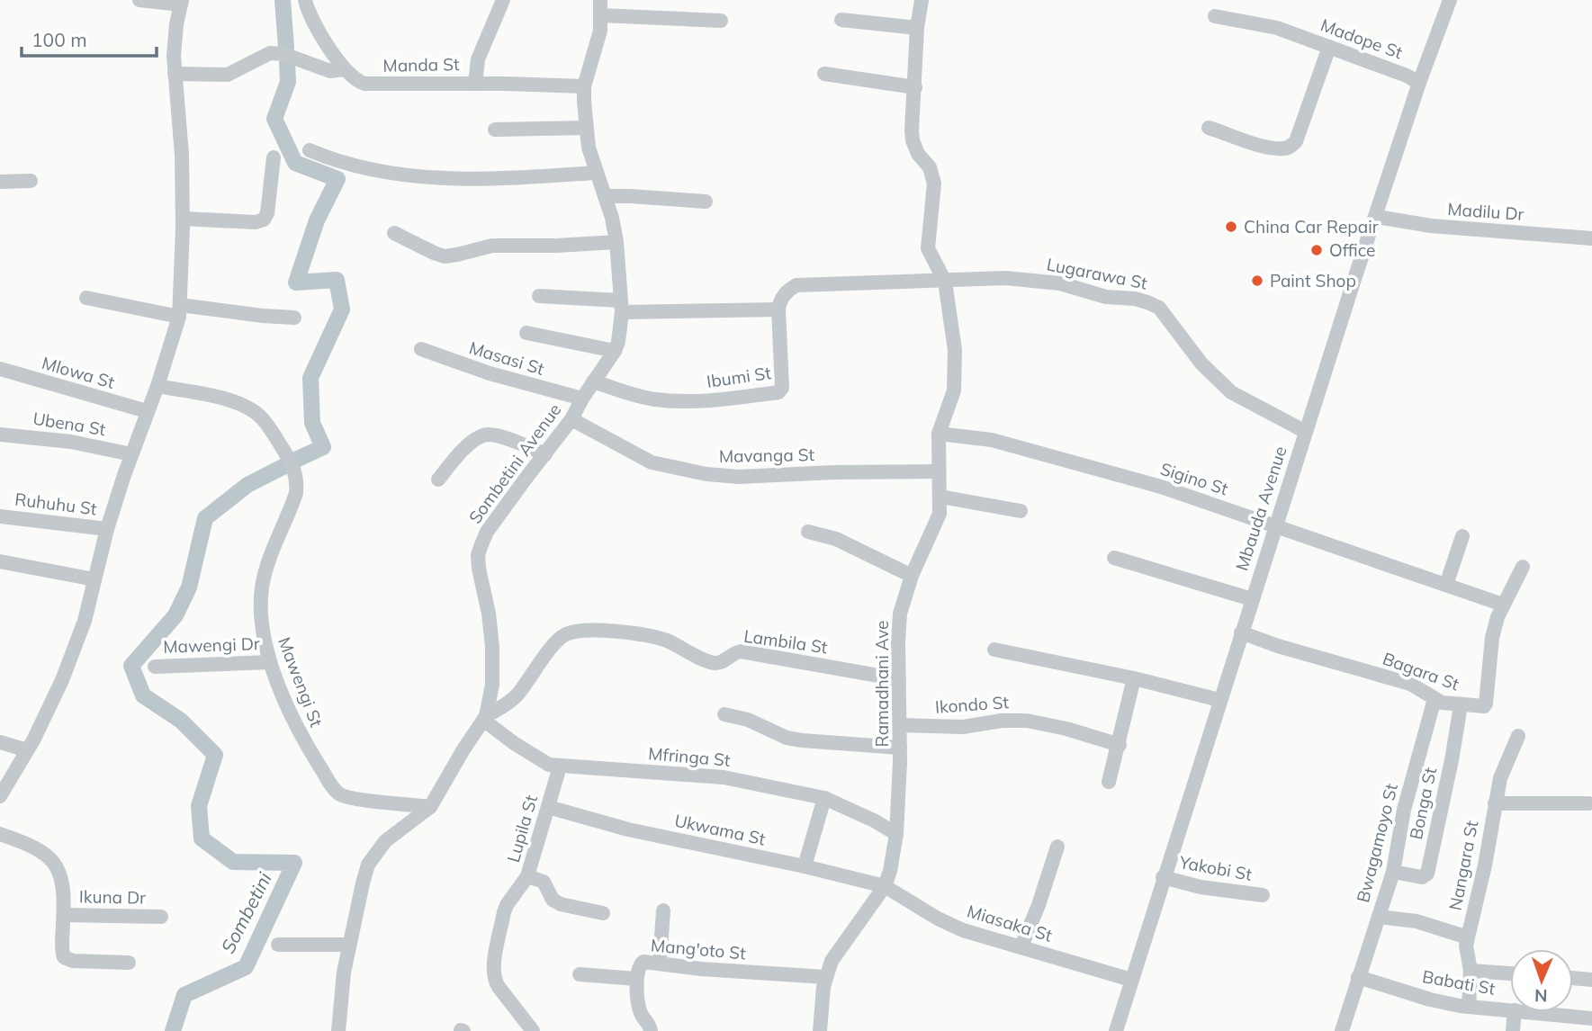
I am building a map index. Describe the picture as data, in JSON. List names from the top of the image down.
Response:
{
  "streets": {
    "street": [
      "Madope St",
      "Manda St",
      "Madilu Dr",
      "Lugarawa St",
      "Masasi St",
      "Mlowa St",
      "Ibumi St",
      "Ubena St",
      "Mavanga St",
      "Sombetini Avenue",
      "Sigino St",
      "Ruhuhu St",
      "Mbauda Avenue",
      "Lambila St",
      "Mawengi Dr",
      "Bagara St",
      "Mawengi St",
      "Ramadhani Ave",
      "Ikondo St",
      "Mfringa St",
      "Bonga St",
      "Lupila St",
      "Ukwama St",
      "Bwagamoyo St",
      "Nangara St",
      "Yakobi St",
      "Ikuna Dr",
      "Miasaka St",
      "Mang'oto St",
      "Babati St"
    ]
  },
  "crossings": [
    ["Madope St", "Mbauda Avenue"],
    ["Manda St", "Sombetini Avenue"],
    ["Madilu Dr", "Mbauda Avenue"],
    ["Lugarawa St", "Mbauda Avenue"],
    ["Lugarawa St", "Ramadhani Ave"],
    ["Masasi St", "Sombetini Avenue"],
    ["Ibumi St", "Sombetini Avenue"],
    ["Mavanga St", "Sombetini Avenue"],
    ["Mavanga St", "Ramadhani Ave"],
    ["Sombetini Avenue", "Lambila St"],
    ["Sombetini Avenue", "Mawengi St"],
    ["Sombetini Avenue", "Mfringa St"],
    ["Sigino St", "Mbauda Avenue"],
    ["Sigino St", "Bagara St"],
    ["Sigino St", "Ramadhani Ave"],
    ["Mbauda Avenue", "Bagara St"],
    ["Mbauda Avenue", "Yakobi St"],
    ["Mbauda Avenue", "Miasaka St"],
    ["Lambila St", "Ramadhani Ave"],
    ["Lambila St", "Mfringa St"],
    ["Mawengi Dr", "Mawengi St"],
    ["Bagara St", "Bonga St"],
    ["Bagara St", "Bwagamoyo St"],
    ["Ramadhani Ave", "Ikondo St"],
    ["Ramadhani Ave", "Mfringa St"],
    ["Ramadhani Ave", "Ukwama St"],
    ["Ramadhani Ave", "Miasaka St"],
    ["Ramadhani Ave", "Mang'oto St"],
    ["Mfringa St", "Lupila St"],
    ["Bonga St", "Bwagamoyo St"],
    ["Lupila St", "Ukwama St"],
    ["Ukwama St", "Miasaka St"],
    ["Bwagamoyo St", "Babati St"],
    ["Nangara St", "Babati St"]
  ],
  "water": ["Sombetini"],
  "places": ["China Car Repair", "Office", "Paint Shop"],
  "scale_bar": "100 m",
  "north": "bottom"
}
